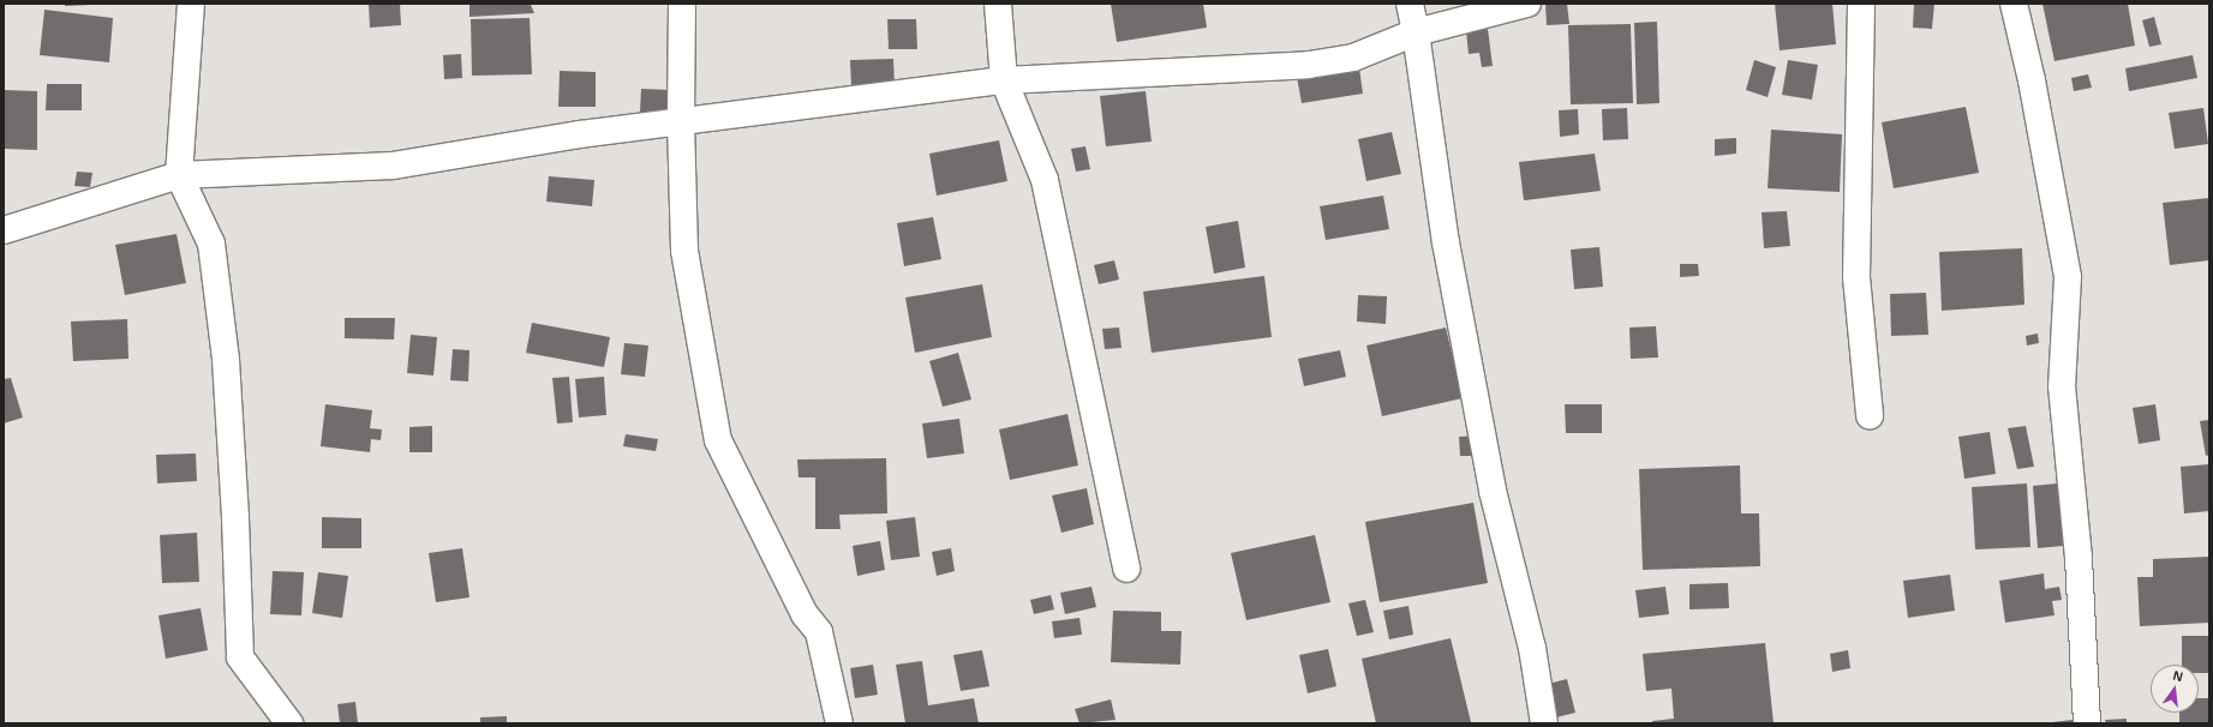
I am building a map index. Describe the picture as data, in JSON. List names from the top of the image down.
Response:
{
  "north": "top"
}
